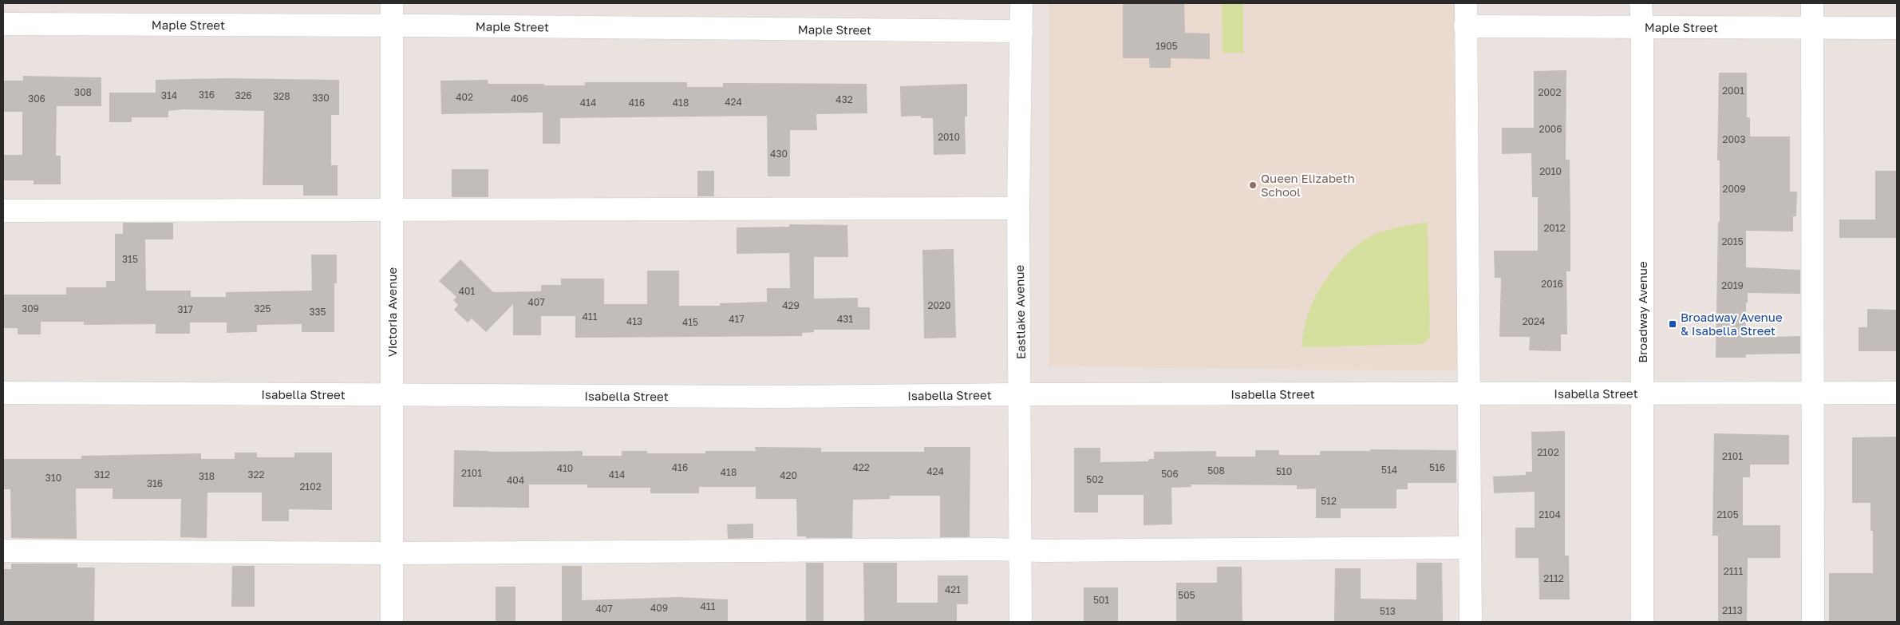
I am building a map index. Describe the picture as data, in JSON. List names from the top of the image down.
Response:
{
  "streets": {
    "street": [
      "Maple Street",
      "Victoria Avenue",
      "Eastlake Avenue",
      "Broadway Avenue",
      "Isabella Street"
    ]
  },
  "crossings": [
    ["Maple Street", "Victoria Avenue"],
    ["Maple Street", "Eastlake Avenue"],
    ["Maple Street", "Broadway Avenue"],
    ["Victoria Avenue", "Isabella Street"],
    ["Eastlake Avenue", "Isabella Street"],
    ["Broadway Avenue", "Isabella Street"]
  ],
  "places": {
    "other": ["Queen Elizabeth School"],
    "transit": ["Broadway Avenue & Isabella Street"]
  },
  "house_numbers": [
    "1905",
    "2001",
    "308",
    "2002",
    "316",
    "314",
    "326",
    "328",
    "402",
    "330",
    "306",
    "406",
    "432",
    "424",
    "414",
    "416",
    "418",
    "2006",
    "2010",
    "2003",
    "430",
    "2010",
    "2009",
    "2012",
    "2015",
    "315",
    "2016",
    "2019",
    "401",
    "407",
    "429",
    "2020",
    "309",
    "325",
    "317",
    "335",
    "411",
    "417",
    "431",
    "413",
    "2024",
    "415",
    "2102",
    "2101",
    "416",
    "422",
    "516",
    "410",
    "514",
    "508",
    "424",
    "510",
    "418",
    "2101",
    "506",
    "312",
    "322",
    "414",
    "420",
    "318",
    "310",
    "502",
    "404",
    "316",
    "2102",
    "512",
    "2104",
    "2105",
    "2111",
    "2112",
    "421",
    "505",
    "501",
    "411",
    "409",
    "407",
    "2113",
    "513"
  ]
}
